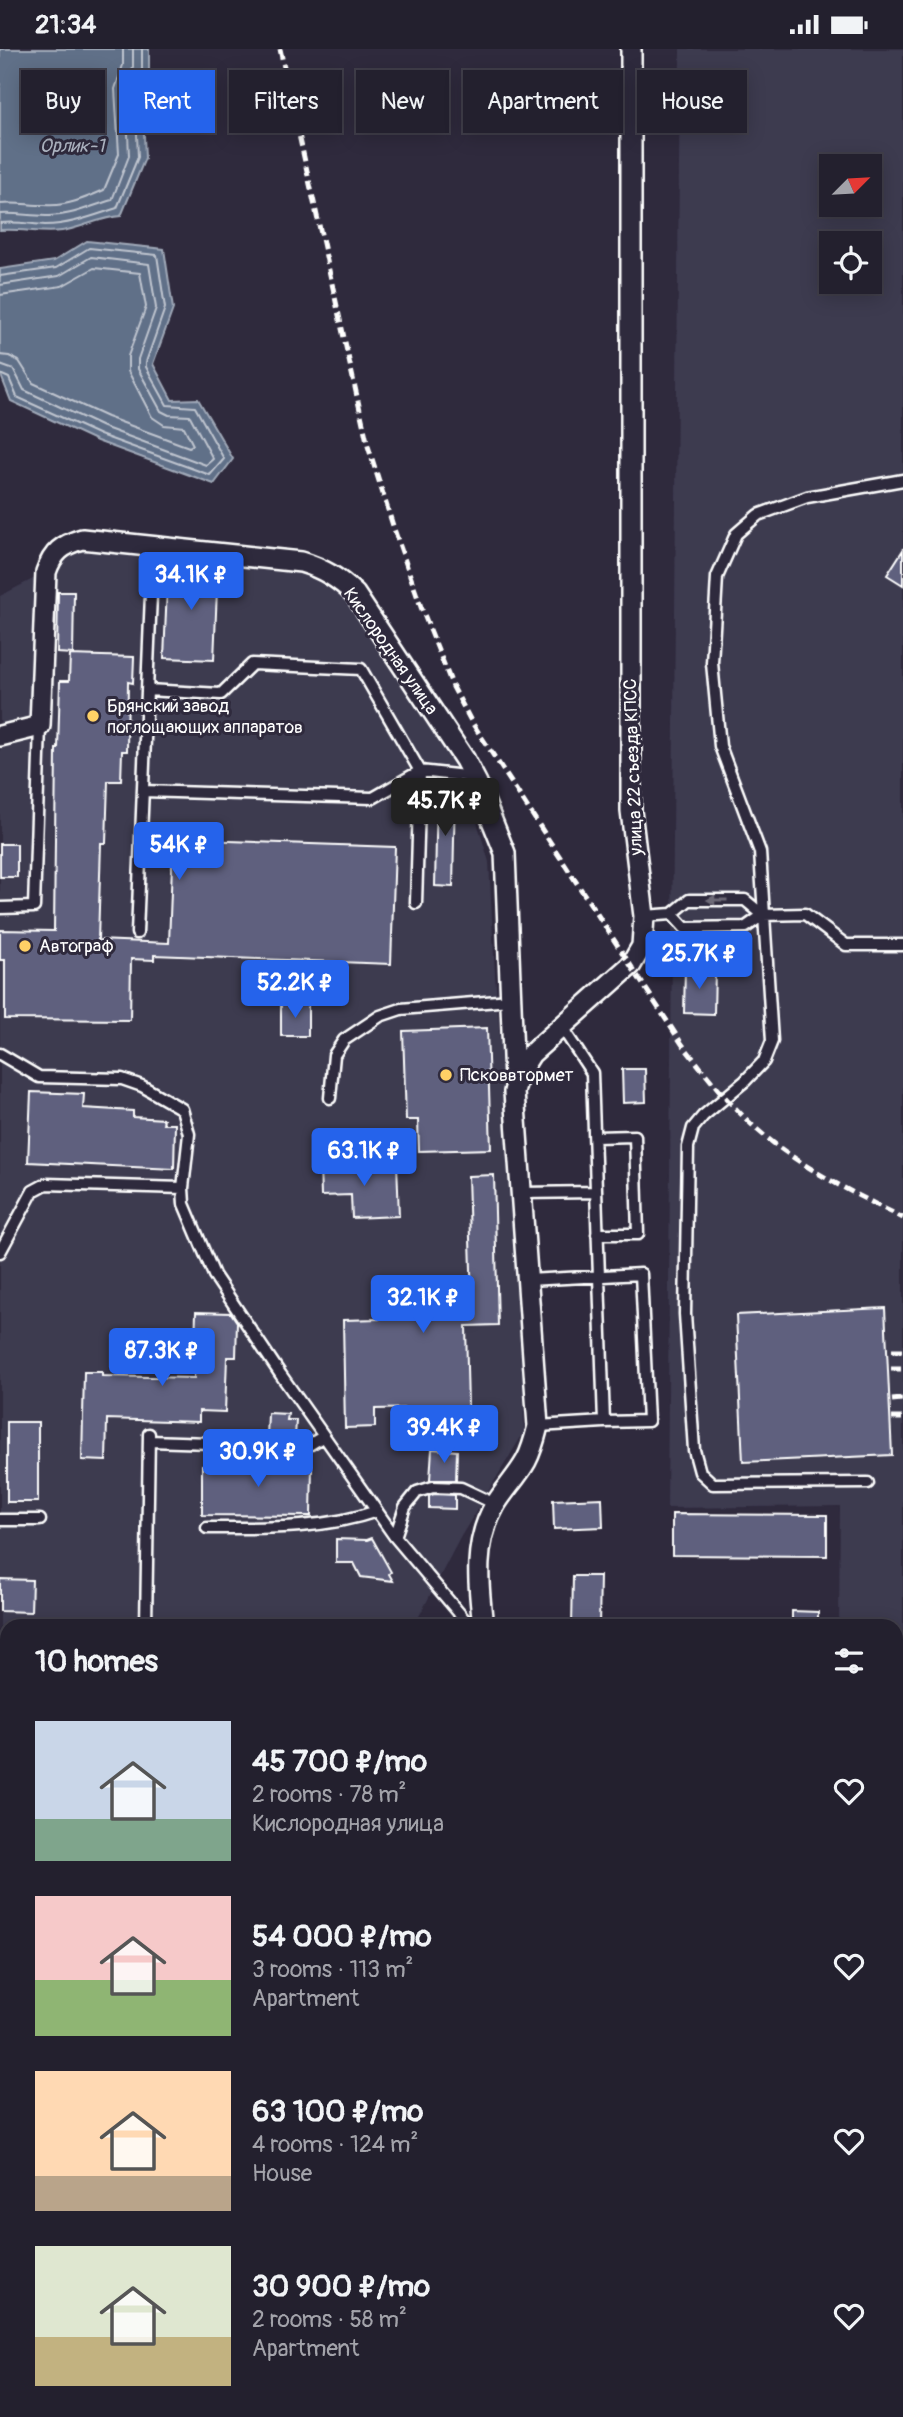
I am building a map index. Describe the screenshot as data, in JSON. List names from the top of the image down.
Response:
{
  "streets": {
    "street": ["Кислородная улица", "улица 22 съезда КПСС"]
  },
  "crossings": [
    ["Кислородная улица", "улица 22 съезда КПСС"]
  ],
  "water": ["Орлик-1"],
  "places": ["Брянский завод поглощающих аппаратов", "Автограф", "Псковвтормет"],
  "north": "top right",
  "page": {
    "status": "21:34",
    "chip": [
      "Buy",
      "Rent",
      "Filters",
      "New",
      "Apartment",
      "House"
    ],
    "price": [
      "34.1K ₽",
      "45.7K ₽",
      "54K ₽",
      "25.7K ₽",
      "52.2K ₽",
      "63.1K ₽",
      "32.1K ₽",
      "87.3K ₽",
      "39.4K ₽",
      "30.9K ₽"
    ],
    "heading": "10 homes",
    "list": [
      {
        "name": "45 700 ₽/mo",
        "note": "2 rooms · 78 m² · Кислородная улица"
      },
      {
        "name": "54 000 ₽/mo",
        "note": "3 rooms · 113 m² · Apartment"
      },
      {
        "name": "63 100 ₽/mo",
        "note": "4 rooms · 124 m² · House"
      },
      {
        "name": "30 900 ₽/mo",
        "note": "2 rooms · 58 m² · Apartment"
      }
    ]
  }
}
